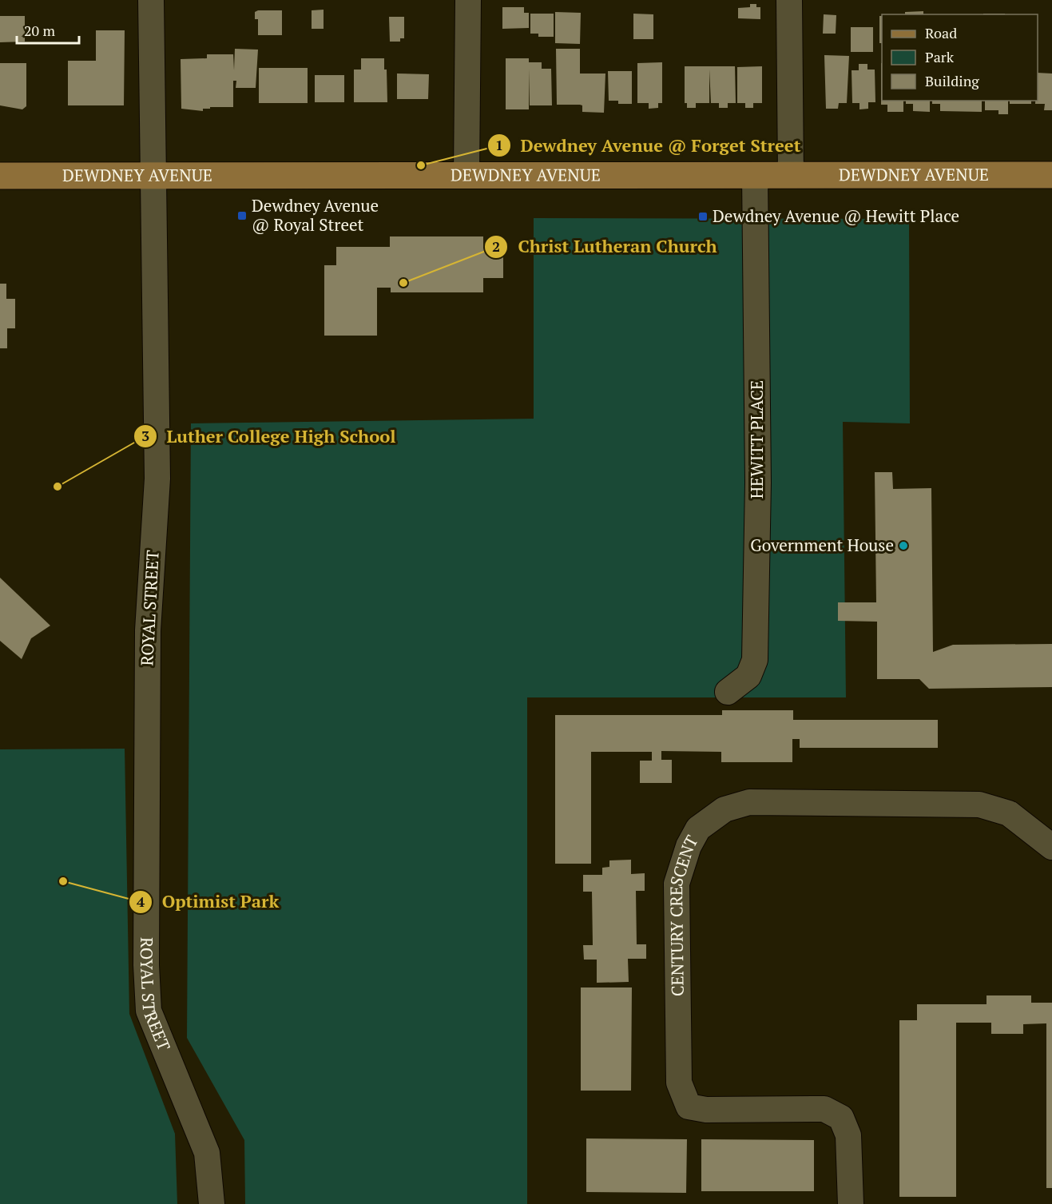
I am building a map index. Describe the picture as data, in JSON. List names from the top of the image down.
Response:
{
  "streets": {
    "main road": ["DEWDNEY AVENUE"],
    "street": ["HEWITT PLACE", "ROYAL STREET", "CENTURY CRESCENT"]
  },
  "crossings": [
    ["DEWDNEY AVENUE", "HEWITT PLACE"],
    ["DEWDNEY AVENUE", "ROYAL STREET"]
  ],
  "places": {
    "other": [
      "Dewdney Avenue @ Forget Street",
      "Christ Lutheran Church",
      "Luther College High School",
      "Government House",
      "Optimist Park"
    ],
    "transit": ["Dewdney Avenue @ Royal Street", "Dewdney Avenue @ Hewitt Place"]
  },
  "legend": ["Road", "Park", "Building"],
  "scale_bar": "20 m"
}
